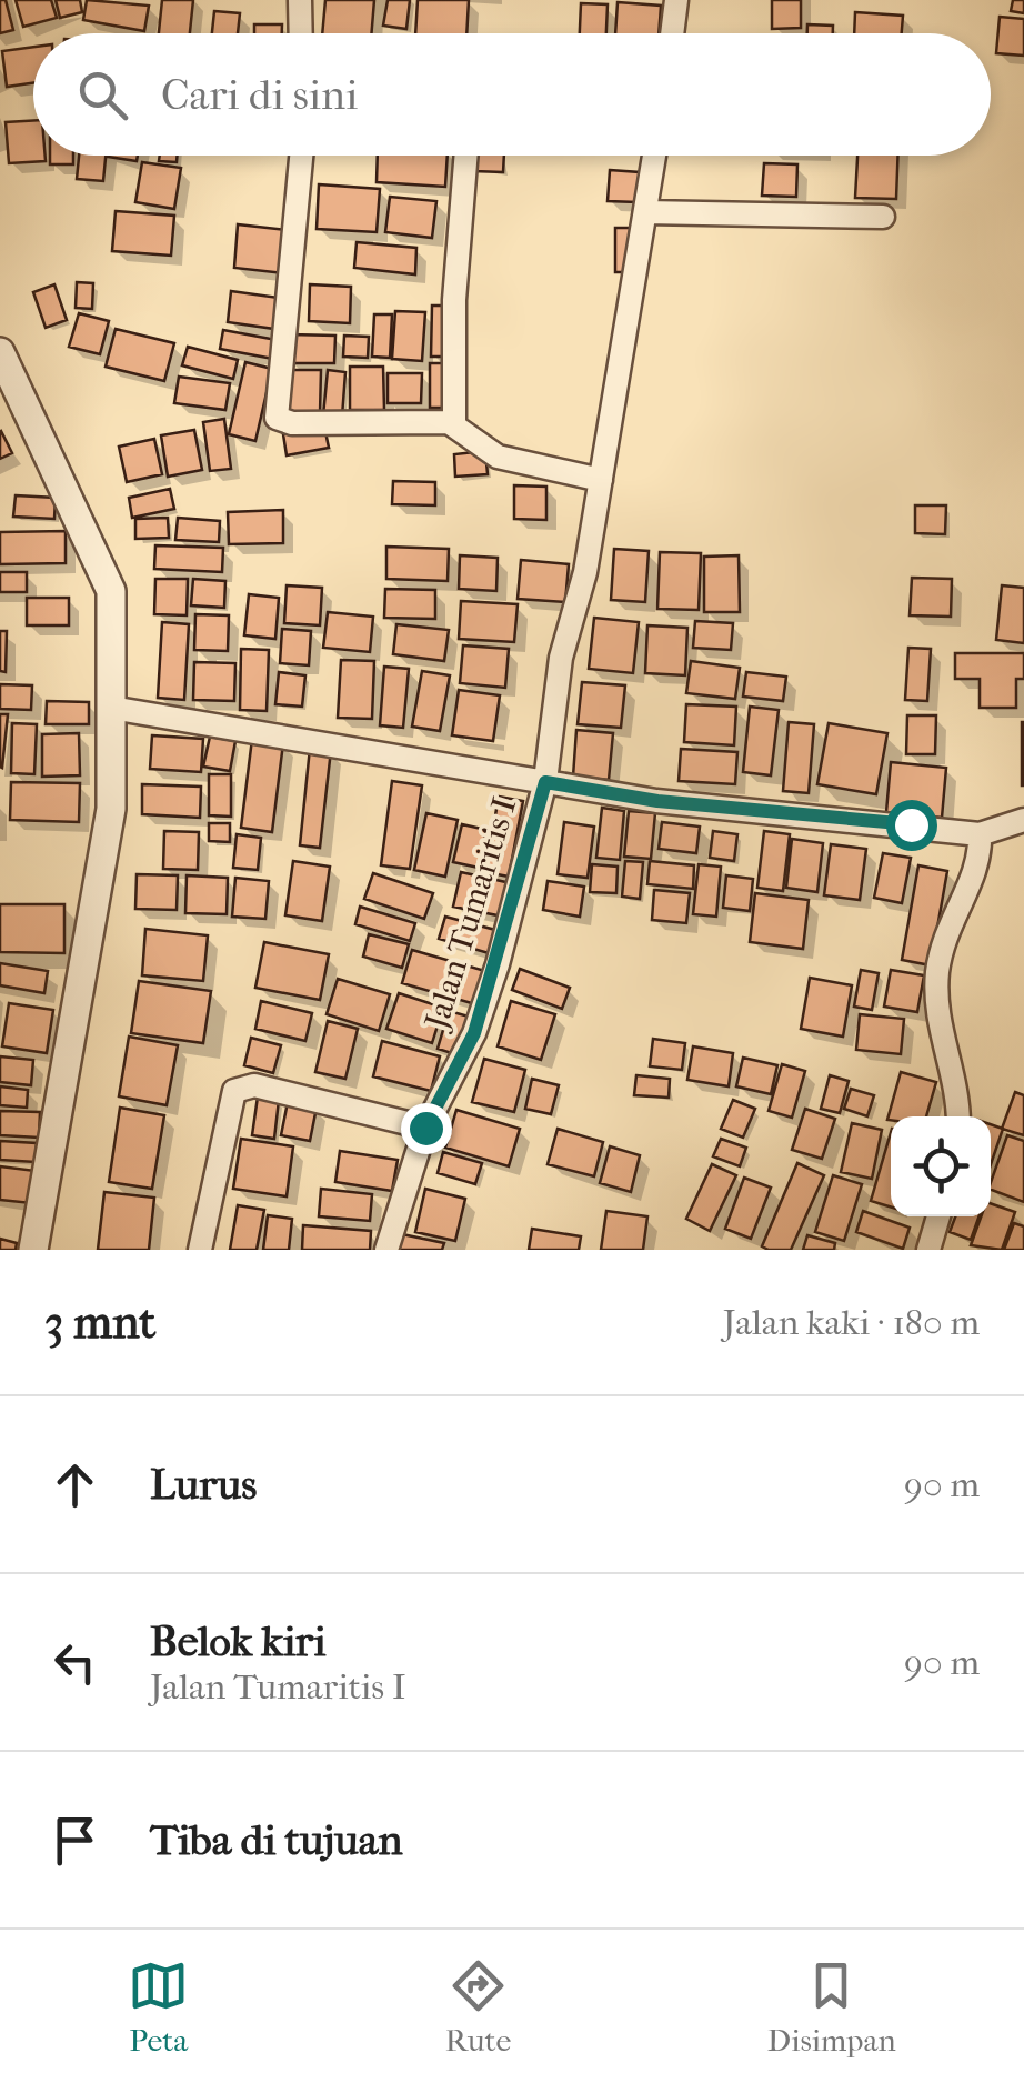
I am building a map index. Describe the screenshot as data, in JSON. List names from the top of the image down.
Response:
{
  "streets": {
    "street": ["Jalan Tumaritis I"]
  },
  "page": {
    "search": "Cari di sini",
    "heading": ["3 mnt", "Jalan kaki · 180 m"],
    "list": [
      ["Lurus", "90 m"],
      ["Belok kiri", "Jalan Tumaritis I", "90 m"],
      "Tiba di tujuan"
    ],
    "nav": ["Peta", "Rute", "Disimpan"]
  }
}
